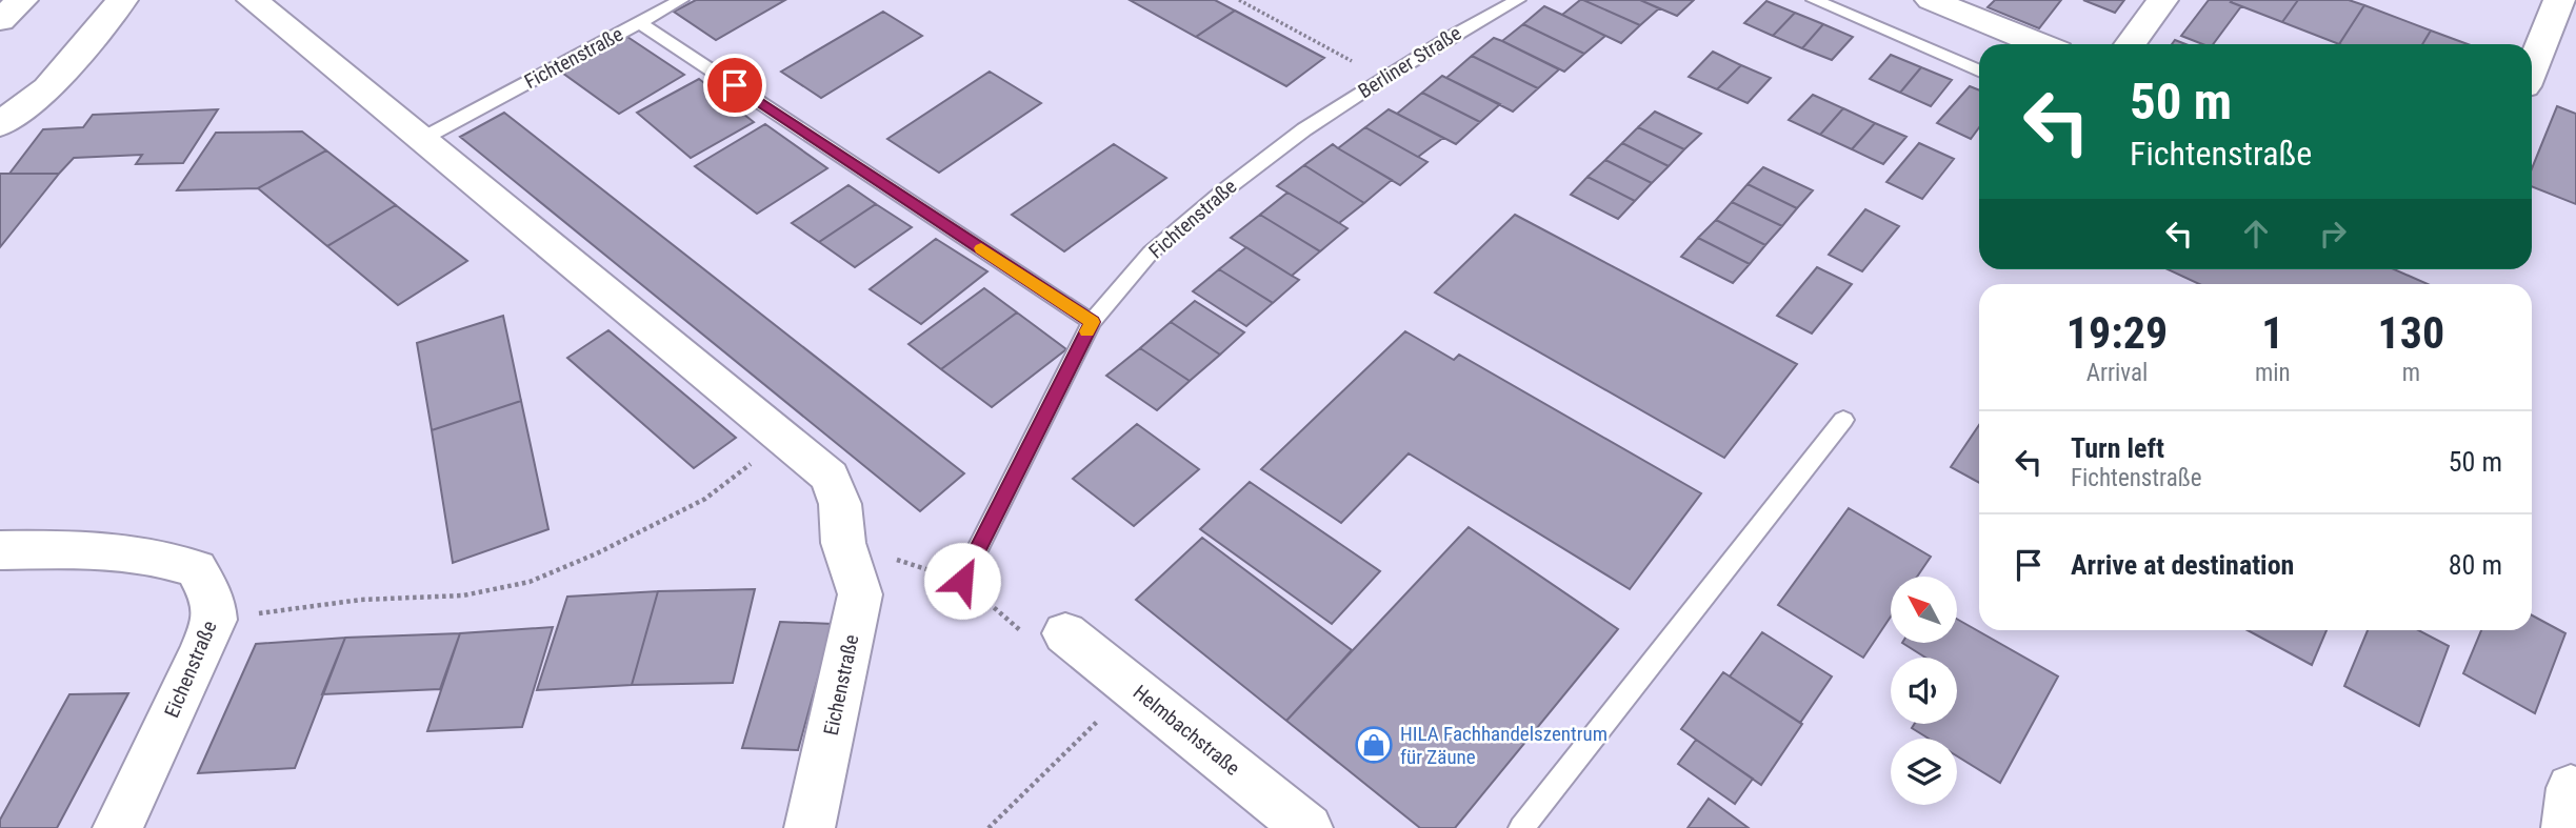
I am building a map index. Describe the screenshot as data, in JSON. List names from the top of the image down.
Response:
{
  "streets": {
    "street": ["Eichenstraße", "Helmbachstraße"],
    "lane": ["Fichtenstraße", "Berliner Straße"]
  },
  "crossings": [
    ["Fichtenstraße", "Berliner Straße"]
  ],
  "places": {
    "shop": ["HILA Fachhandelszentrum für Zäune"]
  },
  "north": "top left",
  "page": {
    "turn": ["50 m", "Fichtenstraße"],
    "eta": [
      "19:29",
      "Arrival",
      "1",
      "min",
      "130",
      "m"
    ],
    "list": [
      {
        "name": "Turn left",
        "note": "Fichtenstraße",
        "value": "50 m"
      },
      {
        "name": "Arrive at destination",
        "value": "80 m"
      }
    ]
  }
}
